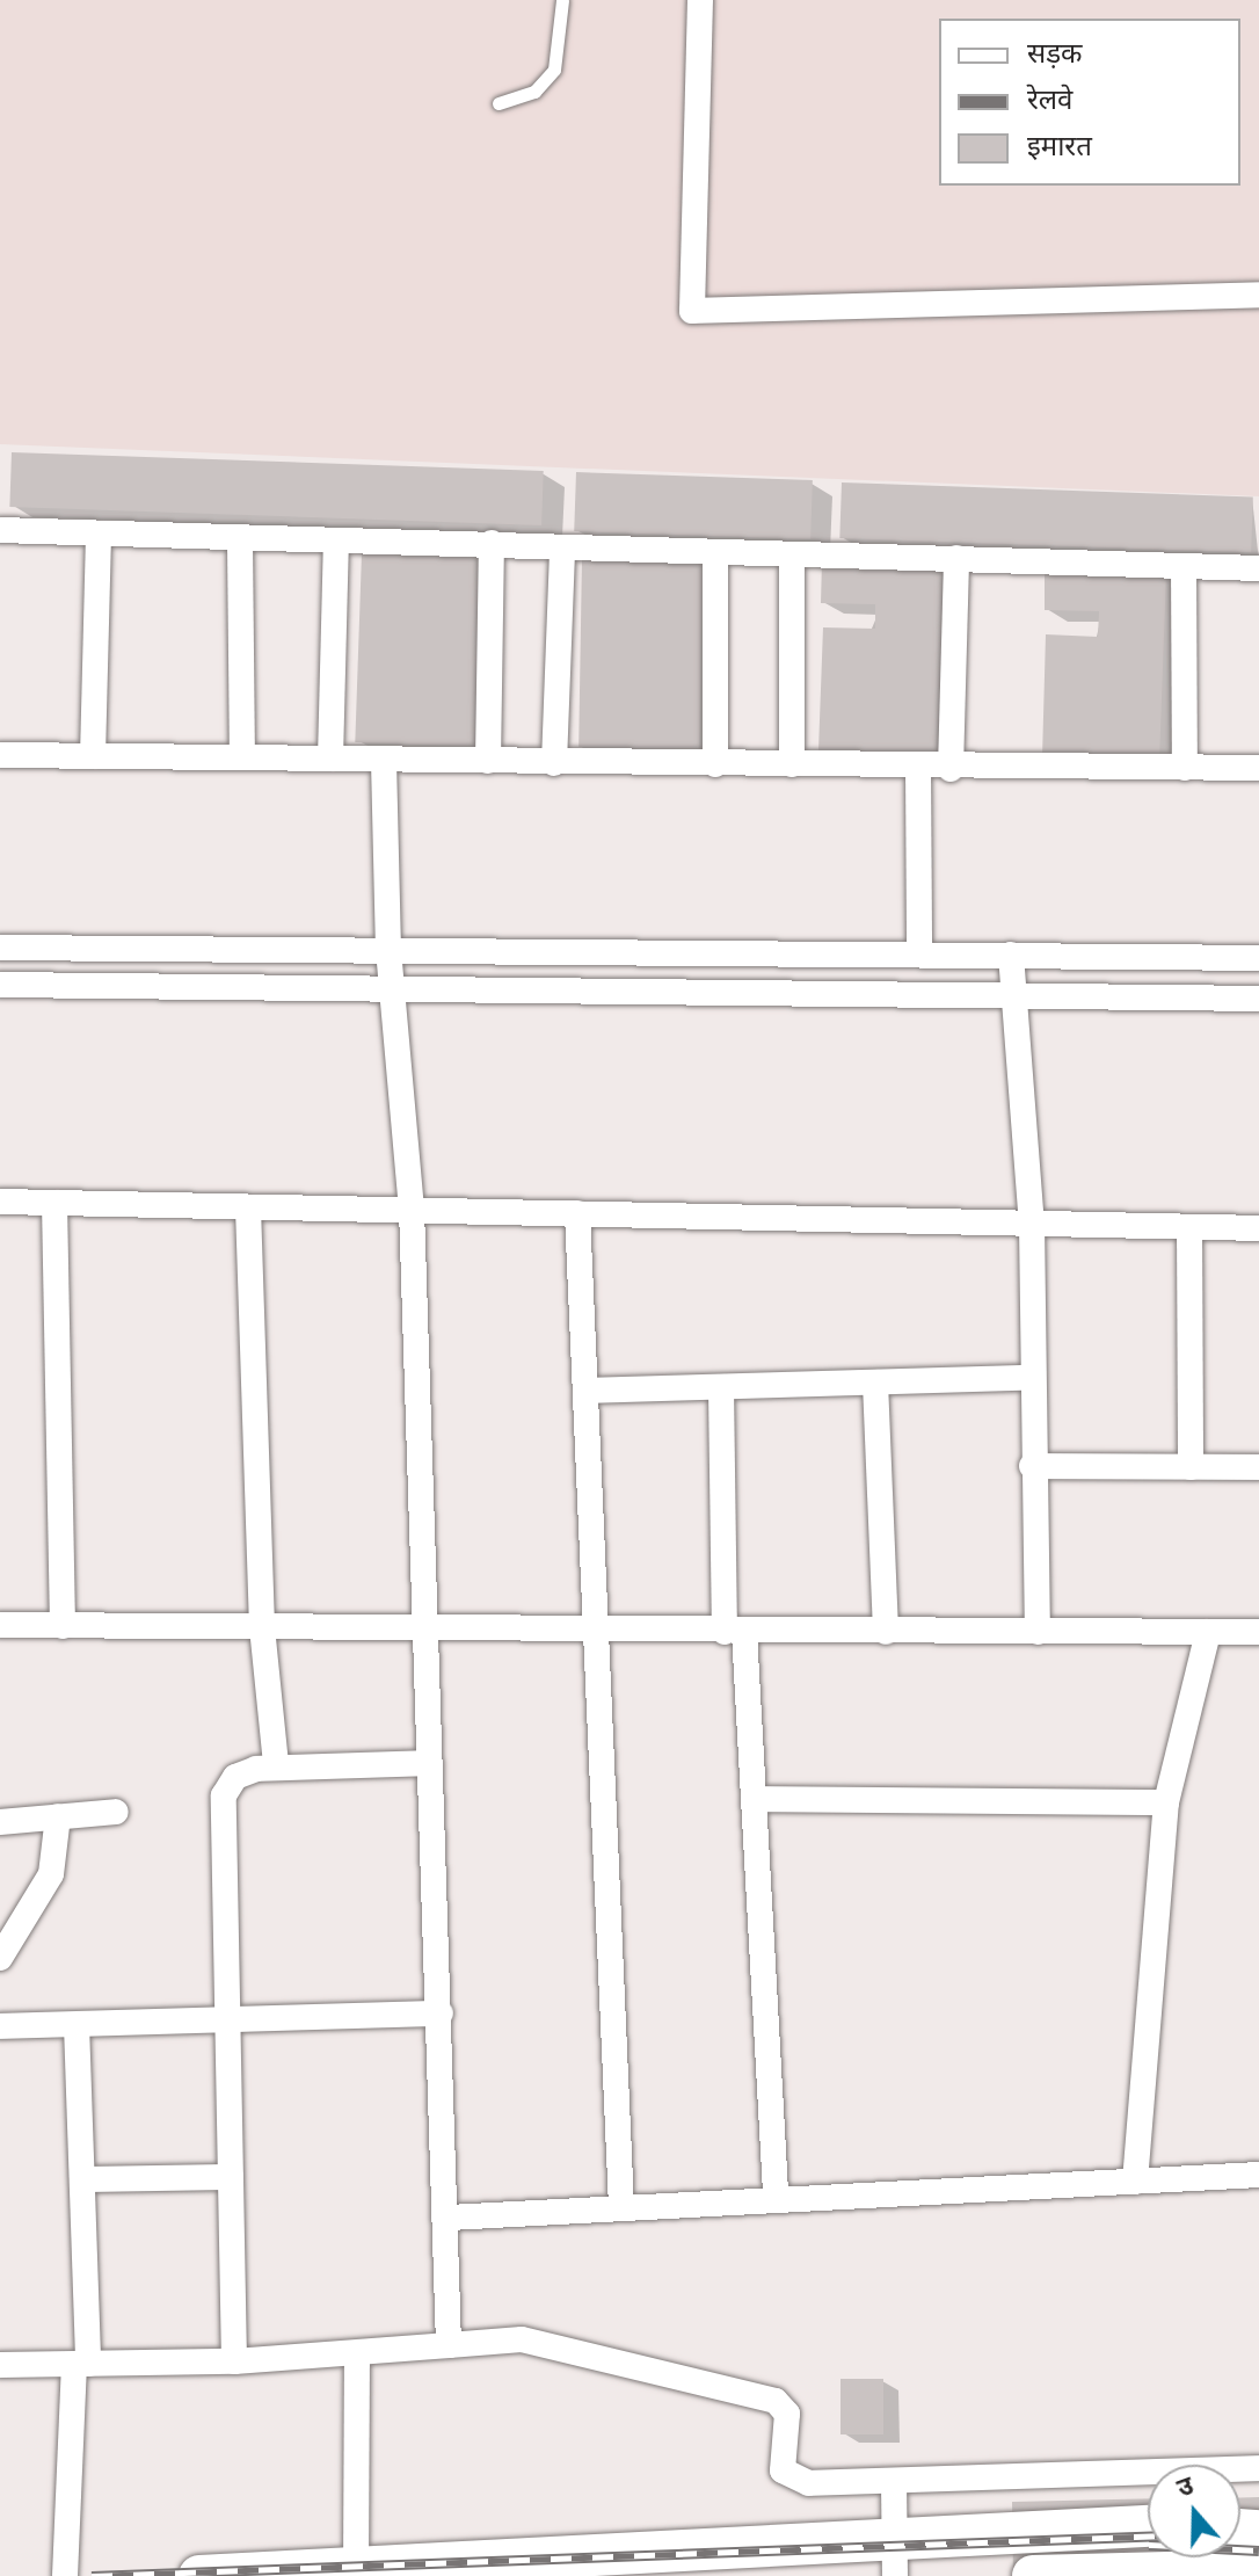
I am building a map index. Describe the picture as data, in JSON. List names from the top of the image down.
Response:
{
  "legend": ["सड़क", "रेलवे", "इमारत"],
  "north": "top"
}
